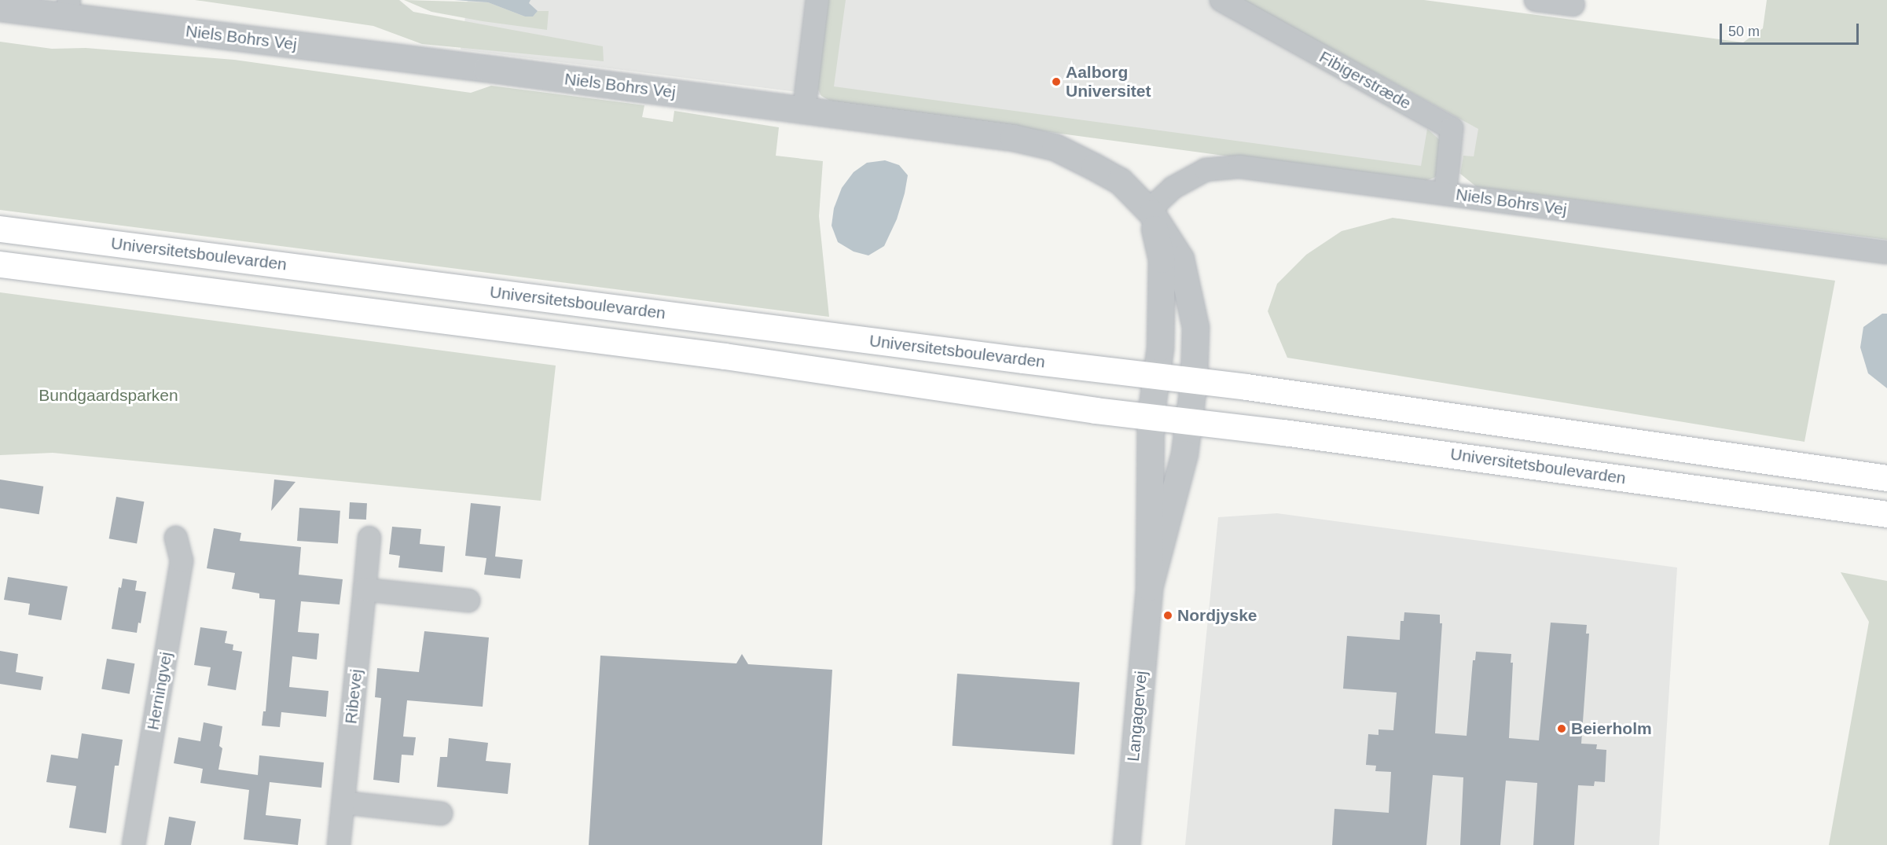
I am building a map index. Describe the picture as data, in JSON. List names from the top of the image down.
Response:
{
  "streets": {
    "main road": ["Universitetsboulevarden"],
    "street": [
      "Niels Bohrs Vej",
      "Fibigerstræde",
      "Herningvej",
      "Ribevej",
      "Langagervej"
    ]
  },
  "crossings": [
    ["Niels Bohrs Vej", "Fibigerstræde"],
    ["Niels Bohrs Vej", "Universitetsboulevarden"],
    ["Niels Bohrs Vej", "Langagervej"],
    ["Universitetsboulevarden", "Langagervej"]
  ],
  "parks": ["Bundgaardsparken"],
  "places": ["Aalborg Universitet", "Nordjyske", "Beierholm"],
  "scale_bar": "50 m"
}
